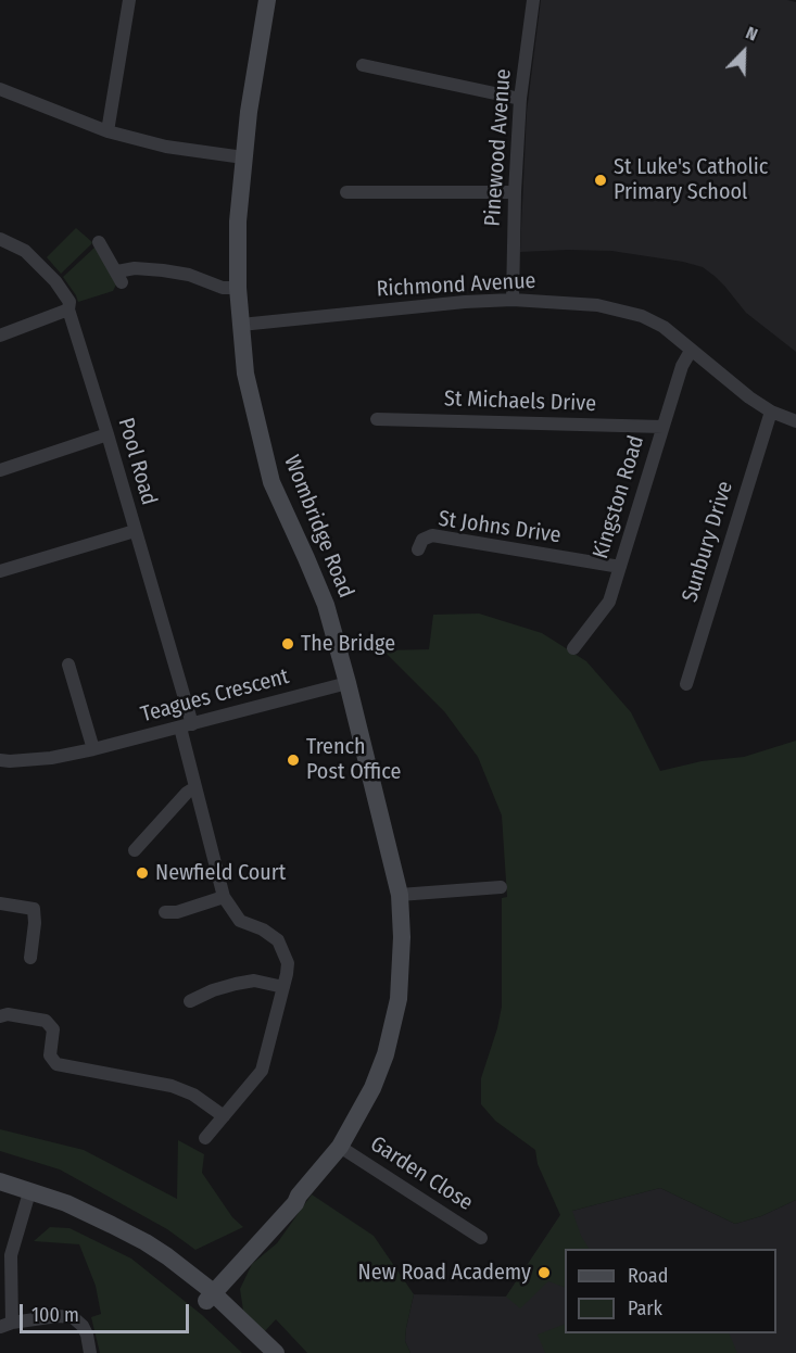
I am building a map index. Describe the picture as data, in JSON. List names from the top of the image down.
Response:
{
  "streets": {
    "street": [
      "Pinewood Avenue",
      "Richmond Avenue",
      "St Michaels Drive",
      "Pool Road",
      "Kingston Road",
      "Wombridge Road",
      "St Johns Drive",
      "Sunbury Drive",
      "Teagues Crescent",
      "Garden Close"
    ]
  },
  "crossings": [
    ["Pinewood Avenue", "Richmond Avenue"],
    ["Richmond Avenue", "Kingston Road"],
    ["Richmond Avenue", "Wombridge Road"],
    ["Richmond Avenue", "Sunbury Drive"],
    ["St Michaels Drive", "Kingston Road"],
    ["Pool Road", "Teagues Crescent"],
    ["Kingston Road", "St Johns Drive"],
    ["Wombridge Road", "Teagues Crescent"],
    ["Wombridge Road", "Garden Close"]
  ],
  "places": [
    "St Luke's Catholic Primary School",
    "The Bridge",
    "Trench Post Office",
    "Newfield Court",
    "New Road Academy"
  ],
  "legend": ["Road", "Park"],
  "scale_bar": "100 m",
  "north": "top right"
}
